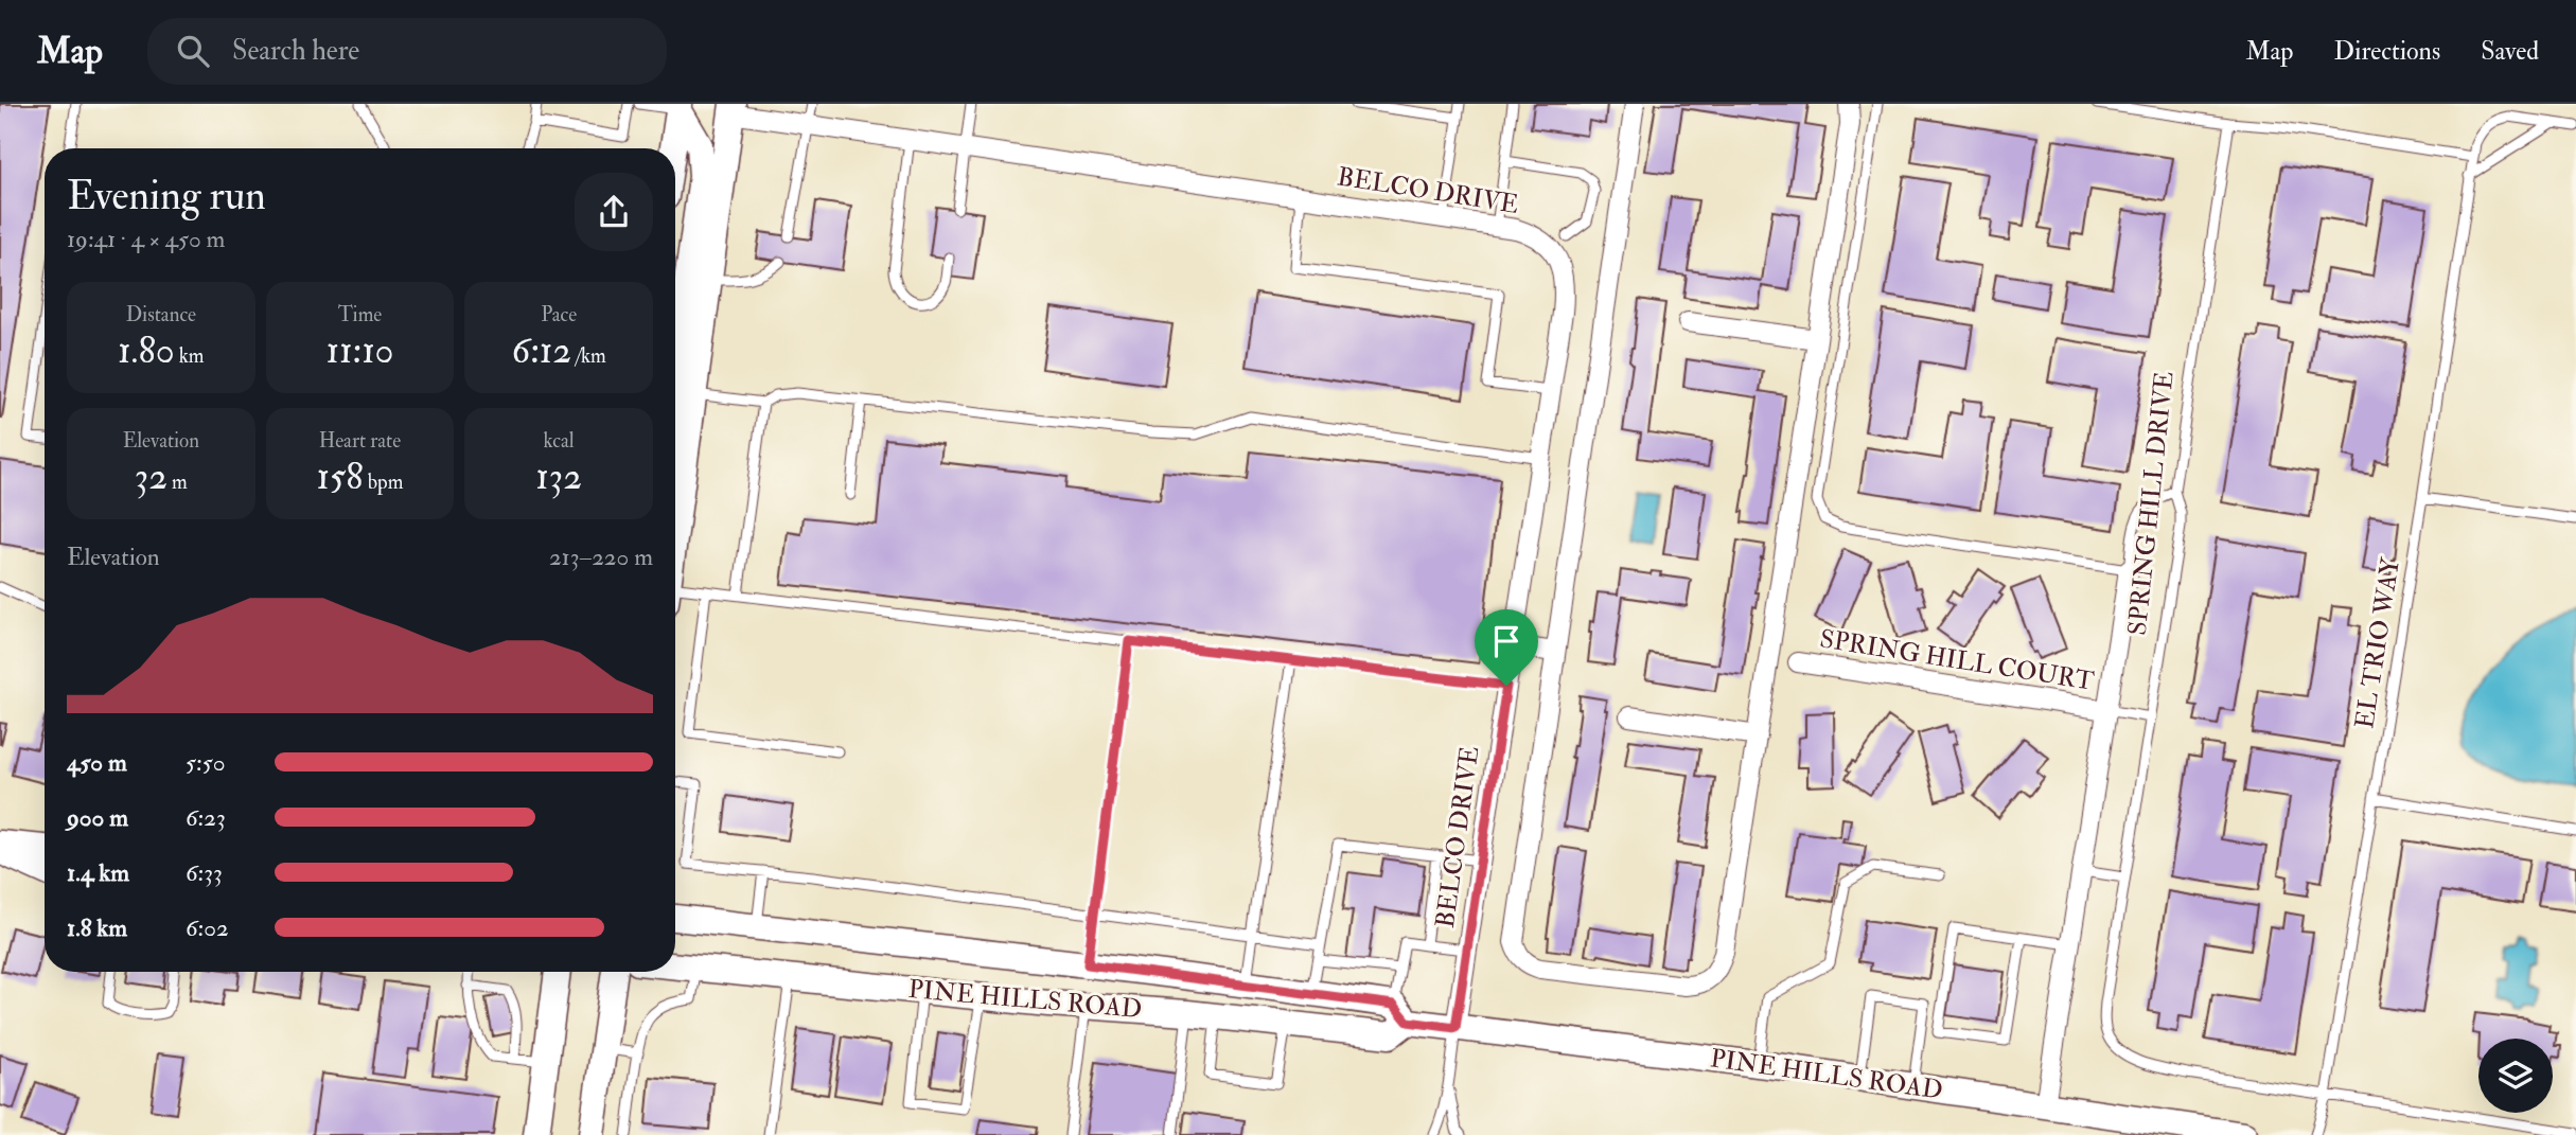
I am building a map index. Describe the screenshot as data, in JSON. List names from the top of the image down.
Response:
{
  "streets": {
    "main road": ["PINE HILLS ROAD"],
    "street": ["BELCO DRIVE", "SPRING HILL DRIVE", "SPRING HILL COURT"],
    "lane": ["EL TRIO WAY"]
  },
  "crossings": [
    ["BELCO DRIVE", "PINE HILLS ROAD"],
    ["SPRING HILL DRIVE", "EL TRIO WAY"],
    ["SPRING HILL DRIVE", "SPRING HILL COURT"],
    ["SPRING HILL DRIVE", "PINE HILLS ROAD"]
  ],
  "page": {
    "header": "Map",
    "search": "Search here",
    "nav": ["Map", "Directions", "Saved"],
    "heading": ["Evening run", "19:41 · 4 × 450 m"],
    "stats": [
      ["Distance", "1.80 km"],
      ["Time", "11:10"],
      ["Pace", "6:12 /km"],
      ["Elevation", "32 m"],
      ["Heart rate", "158 bpm"],
      ["kcal", "132"]
    ],
    "chart": ["Elevation", "213–220 m"],
    "list": [
      {
        "name": "450 m",
        "note": "5:50"
      },
      {
        "name": "900 m",
        "note": "6:23"
      },
      {
        "name": "1.4 km",
        "note": "6:33"
      },
      {
        "name": "1.8 km",
        "note": "6:02"
      }
    ]
  }
}
